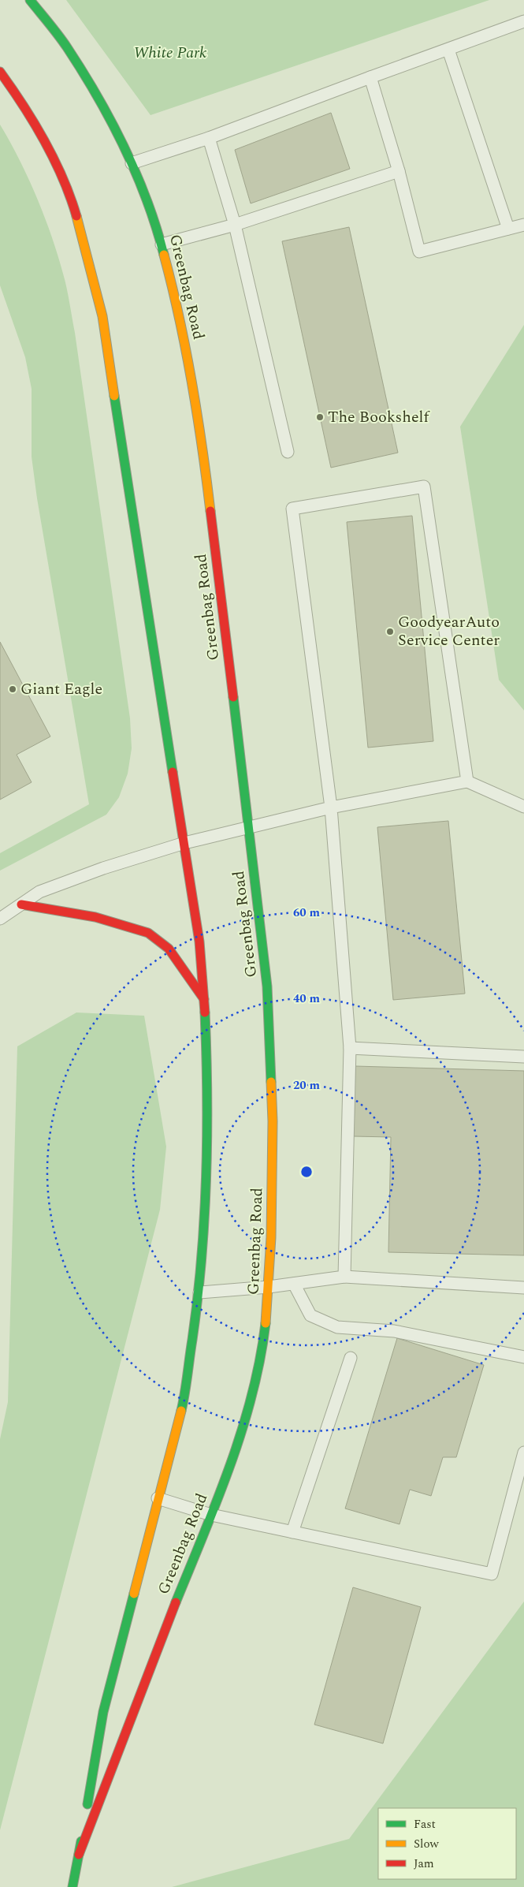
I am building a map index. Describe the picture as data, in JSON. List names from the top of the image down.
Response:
{
  "streets": {
    "main road": ["Greenbag Road"]
  },
  "parks": ["White Park"],
  "places": ["The Bookshelf", "GoodyearAuto Service Center", "Giant Eagle"],
  "legend": ["Fast", "Slow", "Jam"],
  "rings": ["60 m", "40 m", "20 m"]
}
